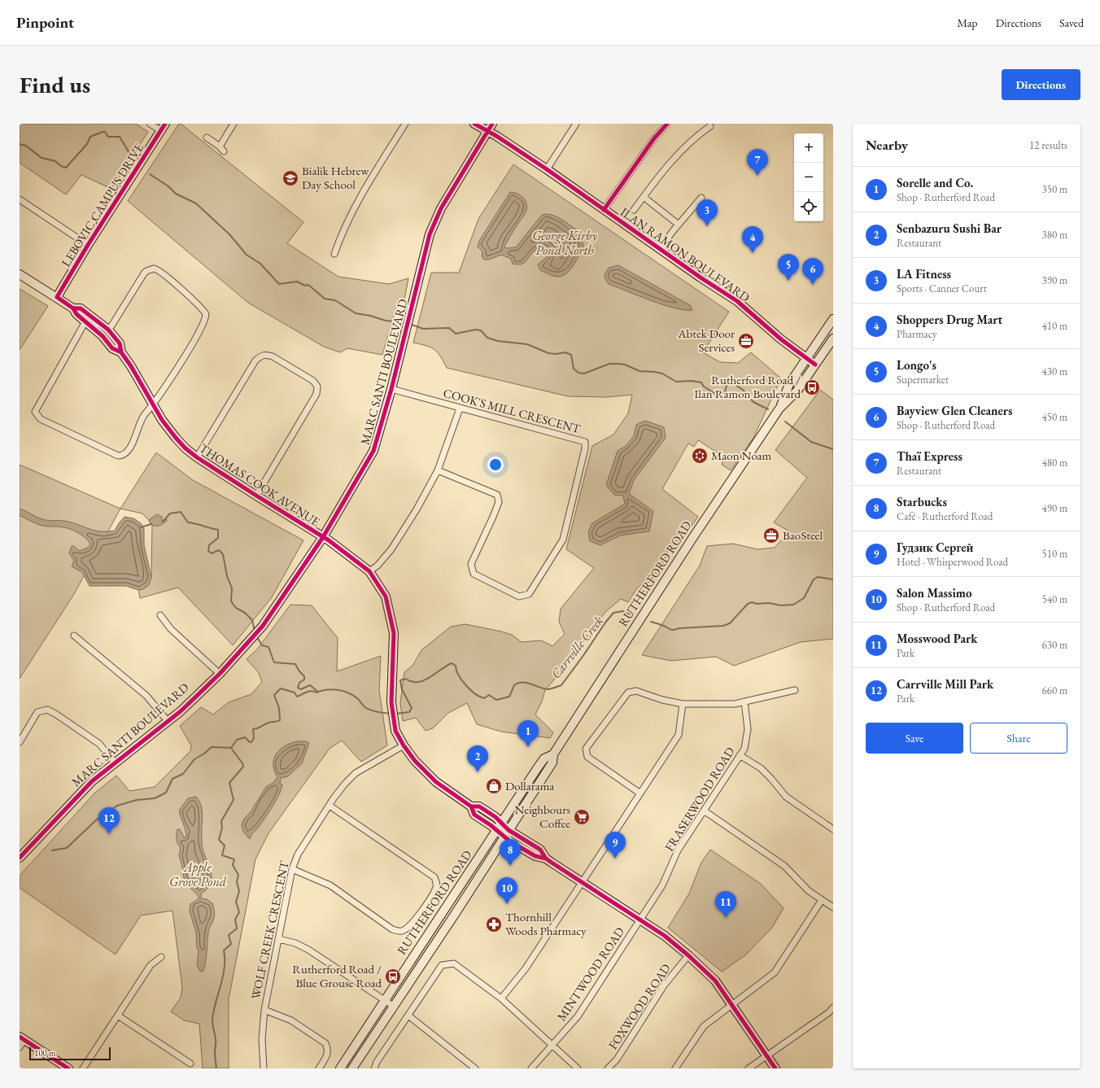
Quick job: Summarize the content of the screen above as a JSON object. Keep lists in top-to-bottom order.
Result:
{
  "streets": {
    "street": [
      "LEBOVIC CAMPUS DRIVE",
      "ILAN RAMON BOULEVARD",
      "MARC SANTI BOULEVARD",
      "COOK'S MILL CRESCENT",
      "THOMAS COOK AVENUE",
      "RUTHERFORD ROAD",
      "FRASERWOOD ROAD",
      "WOLF CREEK CRESCENT",
      "MINTWOOD ROAD",
      "FOXWOOD ROAD"
    ]
  },
  "crossings": [
    ["LEBOVIC CAMPUS DRIVE", "THOMAS COOK AVENUE"],
    ["ILAN RAMON BOULEVARD", "MARC SANTI BOULEVARD"],
    ["ILAN RAMON BOULEVARD", "RUTHERFORD ROAD"],
    ["MARC SANTI BOULEVARD", "COOK'S MILL CRESCENT"],
    ["MARC SANTI BOULEVARD", "THOMAS COOK AVENUE"],
    ["THOMAS COOK AVENUE", "RUTHERFORD ROAD"],
    ["THOMAS COOK AVENUE", "FRASERWOOD ROAD"],
    ["THOMAS COOK AVENUE", "WOLF CREEK CRESCENT"],
    ["THOMAS COOK AVENUE", "MINTWOOD ROAD"],
    ["THOMAS COOK AVENUE", "FOXWOOD ROAD"],
    ["FRASERWOOD ROAD", "MINTWOOD ROAD"]
  ],
  "water": ["George Kirby Pond North", "Carrville Creek", "Apple Grove Pond"],
  "places": {
    "school or university": ["Bialik Hebrew Day School"],
    "office": ["Abtek Door Services", "BaoSteel"],
    "bus stop": ["Rutherford Road / Ilan Ramon Boulevard", "Rutherford Road / Blue Grouse Road"],
    "synagogue": ["Maon Noam"],
    "shop": ["Dollarama"],
    "supermarket": ["Neighbours Coffee"],
    "pharmacy": ["Thornhill Woods Pharmacy"]
  },
  "scale_bar": "100 m",
  "page": {
    "header": "Pinpoint",
    "nav": ["Map", "Directions", "Saved"],
    "buttons": [
      "Directions",
      ["Save", "Share"]
    ],
    "title": "Find us",
    "heading": ["Nearby", "12 results"],
    "map_buttons": ["+", "−"],
    "pins": [
      "7",
      "3",
      "4",
      "5",
      "6",
      "1",
      "2",
      "12",
      "9",
      "8",
      "10",
      "11"
    ],
    "list": [
      {
        "mark": "1",
        "name": "Sorelle and Co.",
        "note": "Shop · Rutherford Road",
        "value": "350 m"
      },
      {
        "mark": "2",
        "name": "Senbazuru Sushi Bar",
        "note": "Restaurant",
        "value": "380 m"
      },
      {
        "mark": "3",
        "name": "LA Fitness",
        "note": "Sports · Canner Court",
        "value": "390 m"
      },
      {
        "mark": "4",
        "name": "Shoppers Drug Mart",
        "note": "Pharmacy",
        "value": "410 m"
      },
      {
        "mark": "5",
        "name": "Longo's",
        "note": "Supermarket",
        "value": "430 m"
      },
      {
        "mark": "6",
        "name": "Bayview Glen Cleaners",
        "note": "Shop · Rutherford Road",
        "value": "450 m"
      },
      {
        "mark": "7",
        "name": "Thaï Express",
        "note": "Restaurant",
        "value": "480 m"
      },
      {
        "mark": "8",
        "name": "Starbucks",
        "note": "Café · Rutherford Road",
        "value": "490 m"
      },
      {
        "mark": "9",
        "name": "Гудзик Сергей",
        "note": "Hotel · Whisperwood Road",
        "value": "510 m"
      },
      {
        "mark": "10",
        "name": "Salon Massimo",
        "note": "Shop · Rutherford Road",
        "value": "540 m"
      },
      {
        "mark": "11",
        "name": "Mosswood Park",
        "note": "Park",
        "value": "630 m"
      },
      {
        "mark": "12",
        "name": "Carrville Mill Park",
        "note": "Park",
        "value": "660 m"
      }
    ],
    "scale": "100 m"
  }
}
